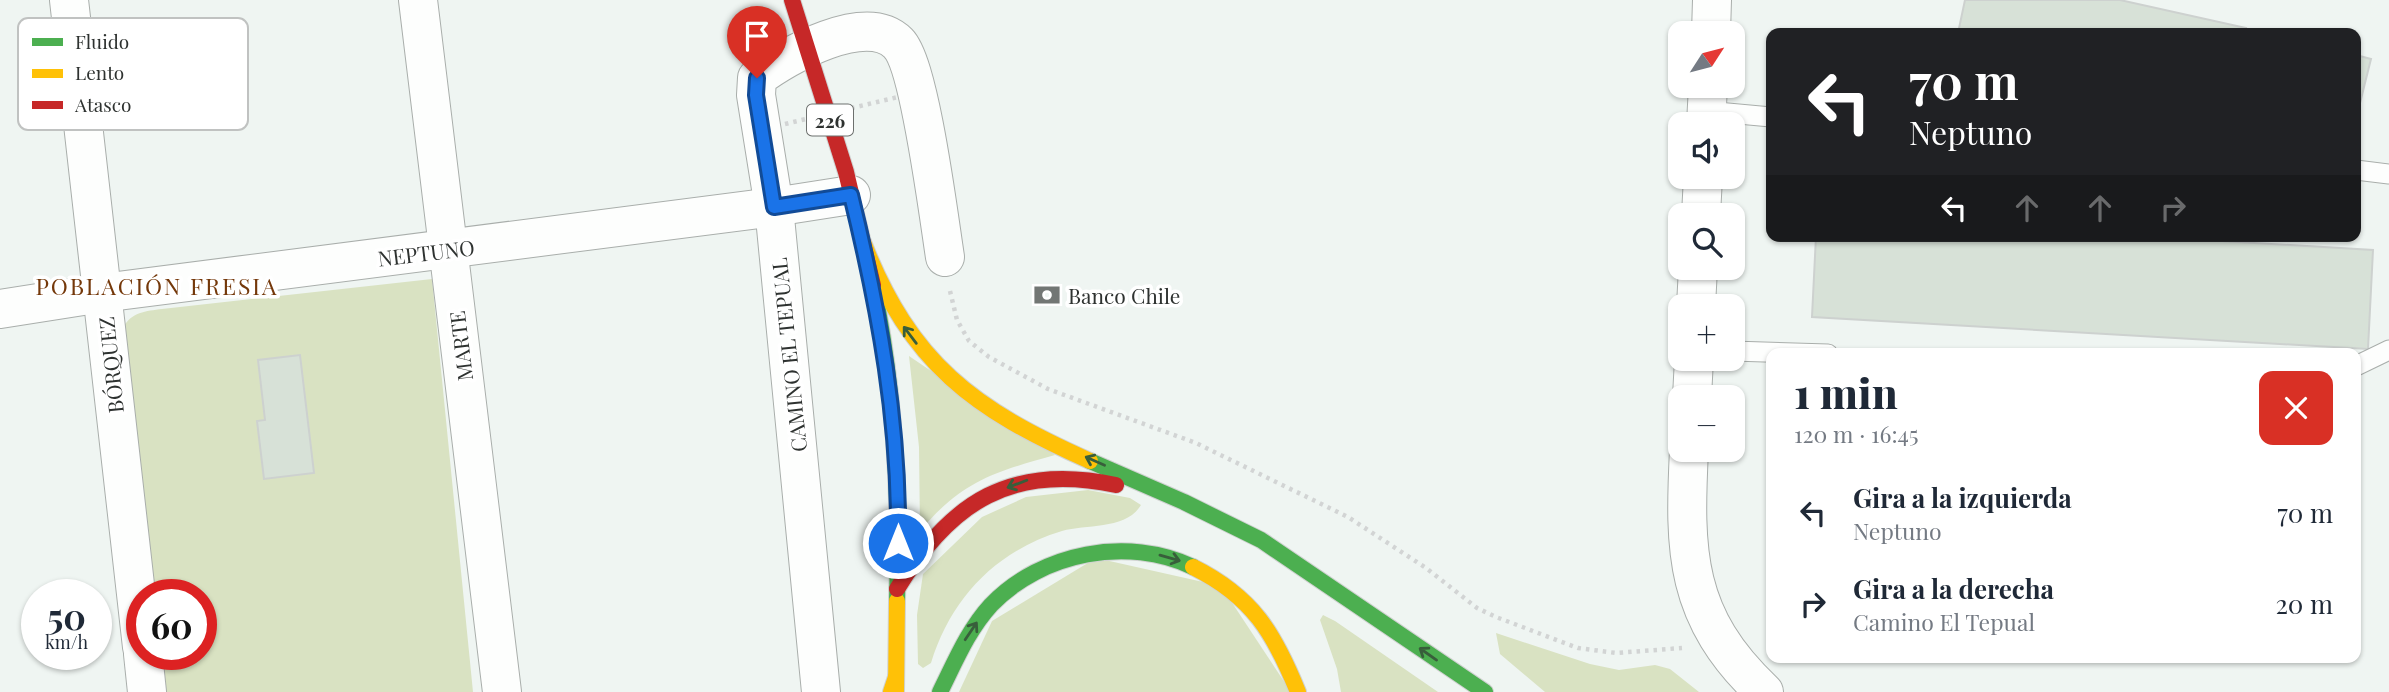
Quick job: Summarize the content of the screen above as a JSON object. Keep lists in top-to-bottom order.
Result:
{
  "streets": {
    "main road": ["226"],
    "street": [
      "NEPTUNO",
      "MARTE",
      "CAMINO EL TEPUAL",
      "BÓRQUEZ"
    ]
  },
  "crossings": [
    ["226", "NEPTUNO"],
    ["226", "CAMINO EL TEPUAL"],
    ["NEPTUNO", "MARTE"],
    ["NEPTUNO", "CAMINO EL TEPUAL"],
    ["NEPTUNO", "BÓRQUEZ"]
  ],
  "districts": ["POBLACIÓN FRESIA"],
  "places": {
    "bank": ["Banco Chile"]
  },
  "legend": ["Fluido", "Lento", "Atasco"],
  "north": "top right",
  "page": {
    "map_buttons": ["+", "−"],
    "turn": ["70 m", "Neptuno"],
    "heading": ["1 min", "120 m · 16:45"],
    "list": [
      {
        "name": "Gira a la izquierda",
        "note": "Neptuno",
        "value": "70 m"
      },
      {
        "name": "Gira a la derecha",
        "note": "Camino El Tepual",
        "value": "20 m"
      }
    ],
    "speed": "50 km/h",
    "limit": "60"
  }
}
